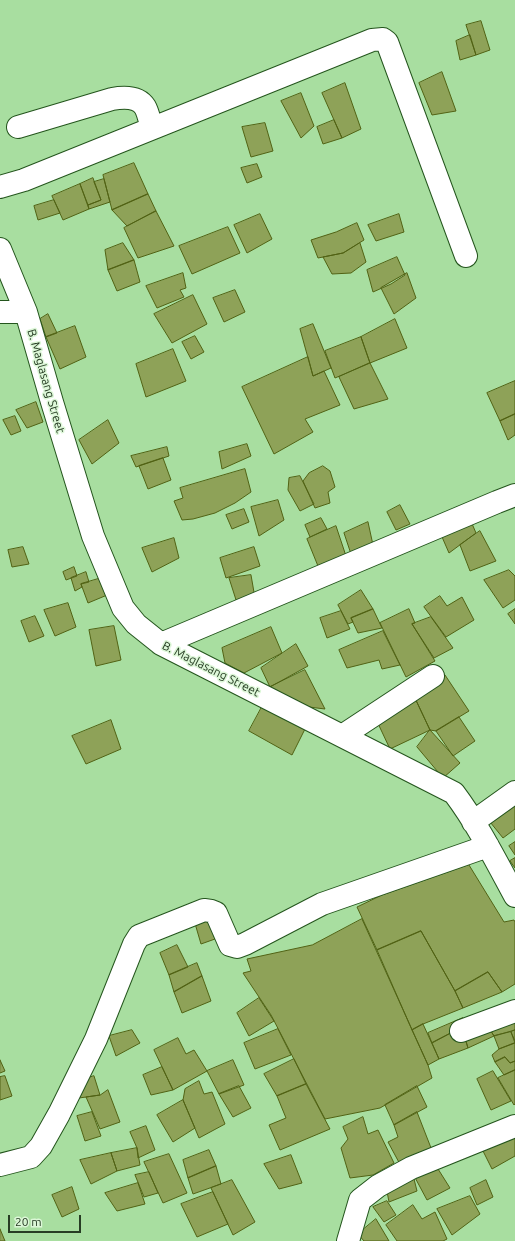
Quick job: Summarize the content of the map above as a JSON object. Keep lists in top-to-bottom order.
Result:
{
  "streets": {
    "street": ["B. Maglasang Street"]
  },
  "scale_bar": "20 m"
}
